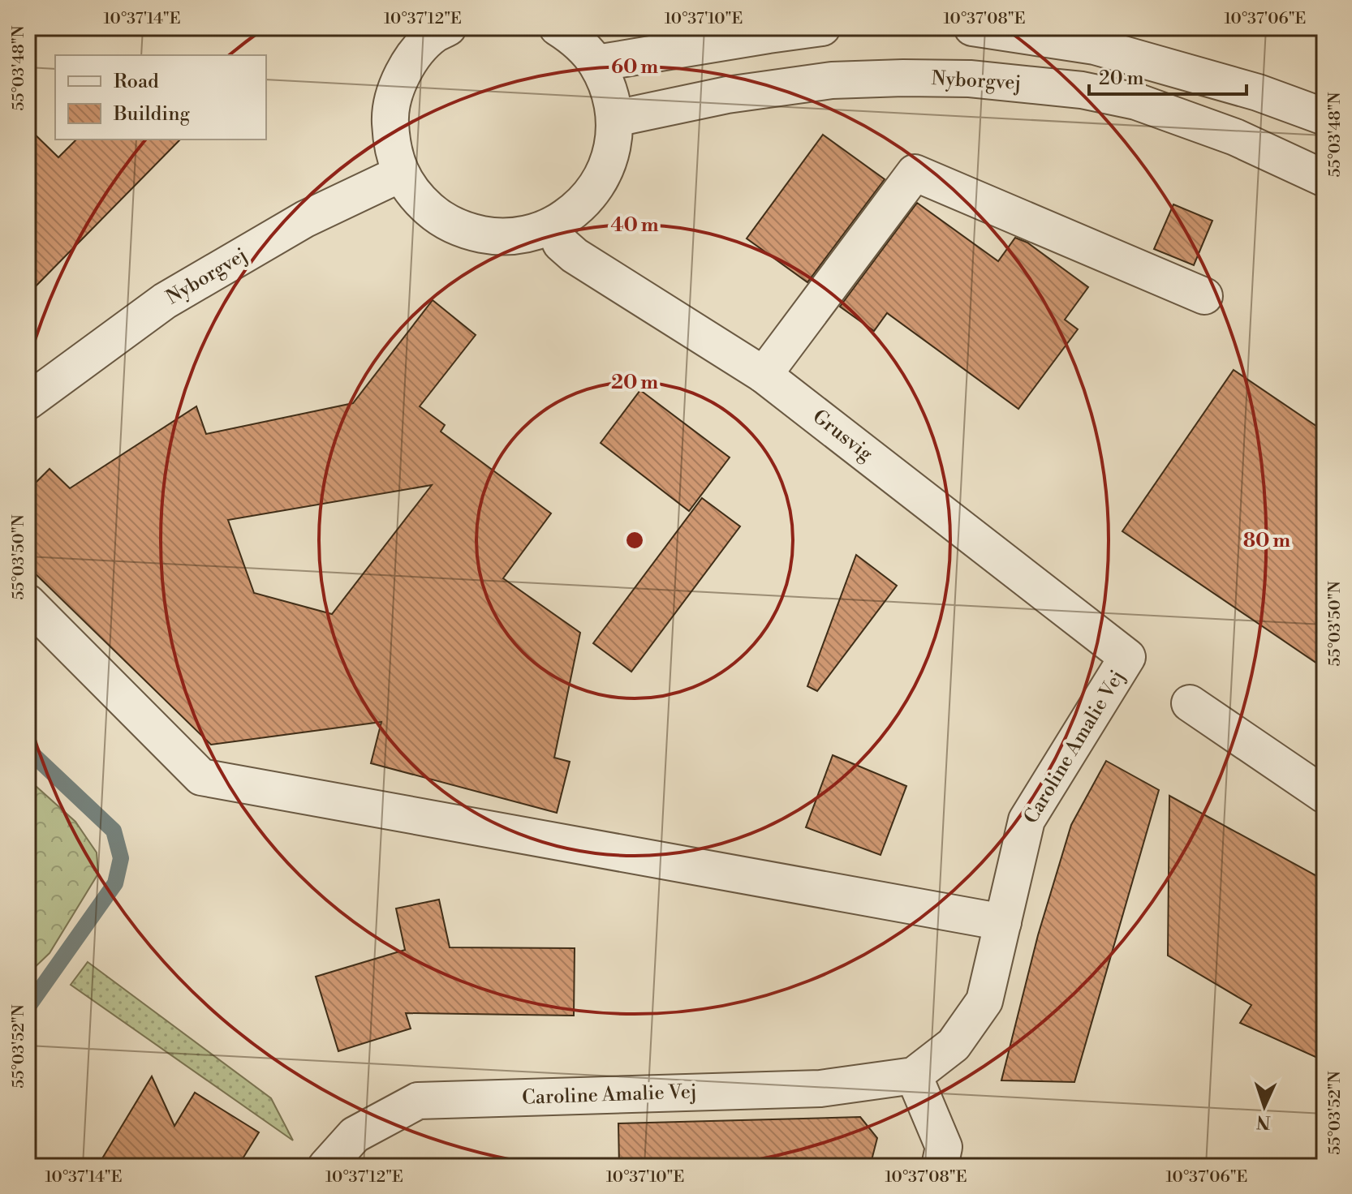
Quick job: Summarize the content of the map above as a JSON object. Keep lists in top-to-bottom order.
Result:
{
  "streets": {
    "street": ["Nyborgvej", "Grusvig", "Caroline Amalie Vej"]
  },
  "crossings": [
    ["Grusvig", "Caroline Amalie Vej"]
  ],
  "legend": ["Road", "Building"],
  "scale_bar": "20 m",
  "north": "bottom",
  "coordinates": [
    "10°37'14\"E",
    "10°37'12\"E",
    "10°37'10\"E",
    "10°37'08\"E",
    "10°37'06\"E",
    "55°03'48\"N",
    "55°03'50\"N",
    "55°03'52\"N"
  ],
  "rings": [
    "60 m",
    "40 m",
    "20 m",
    "80 m"
  ]
}
